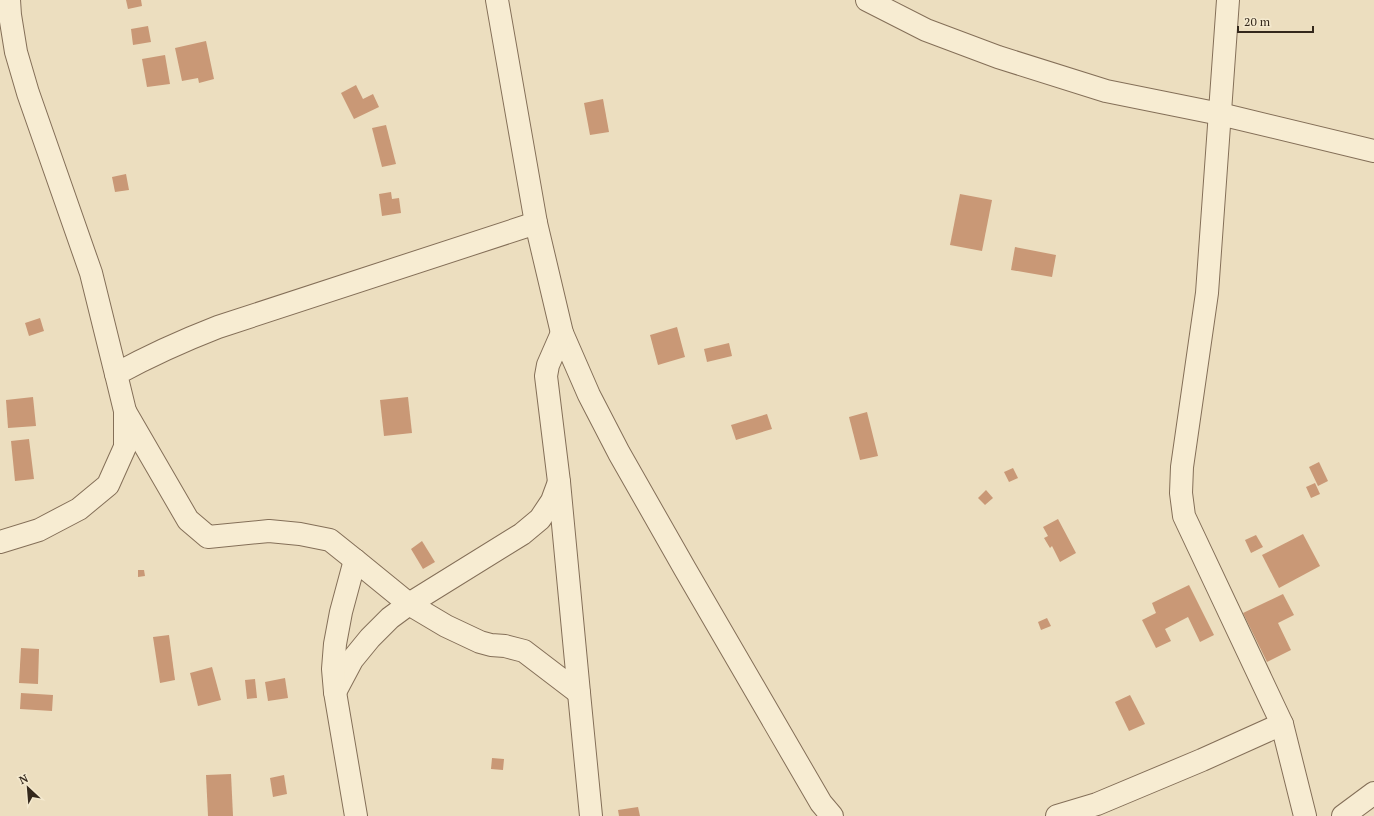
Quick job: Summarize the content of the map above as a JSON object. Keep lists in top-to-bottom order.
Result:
{
  "scale_bar": "20 m",
  "north": "top left"
}
